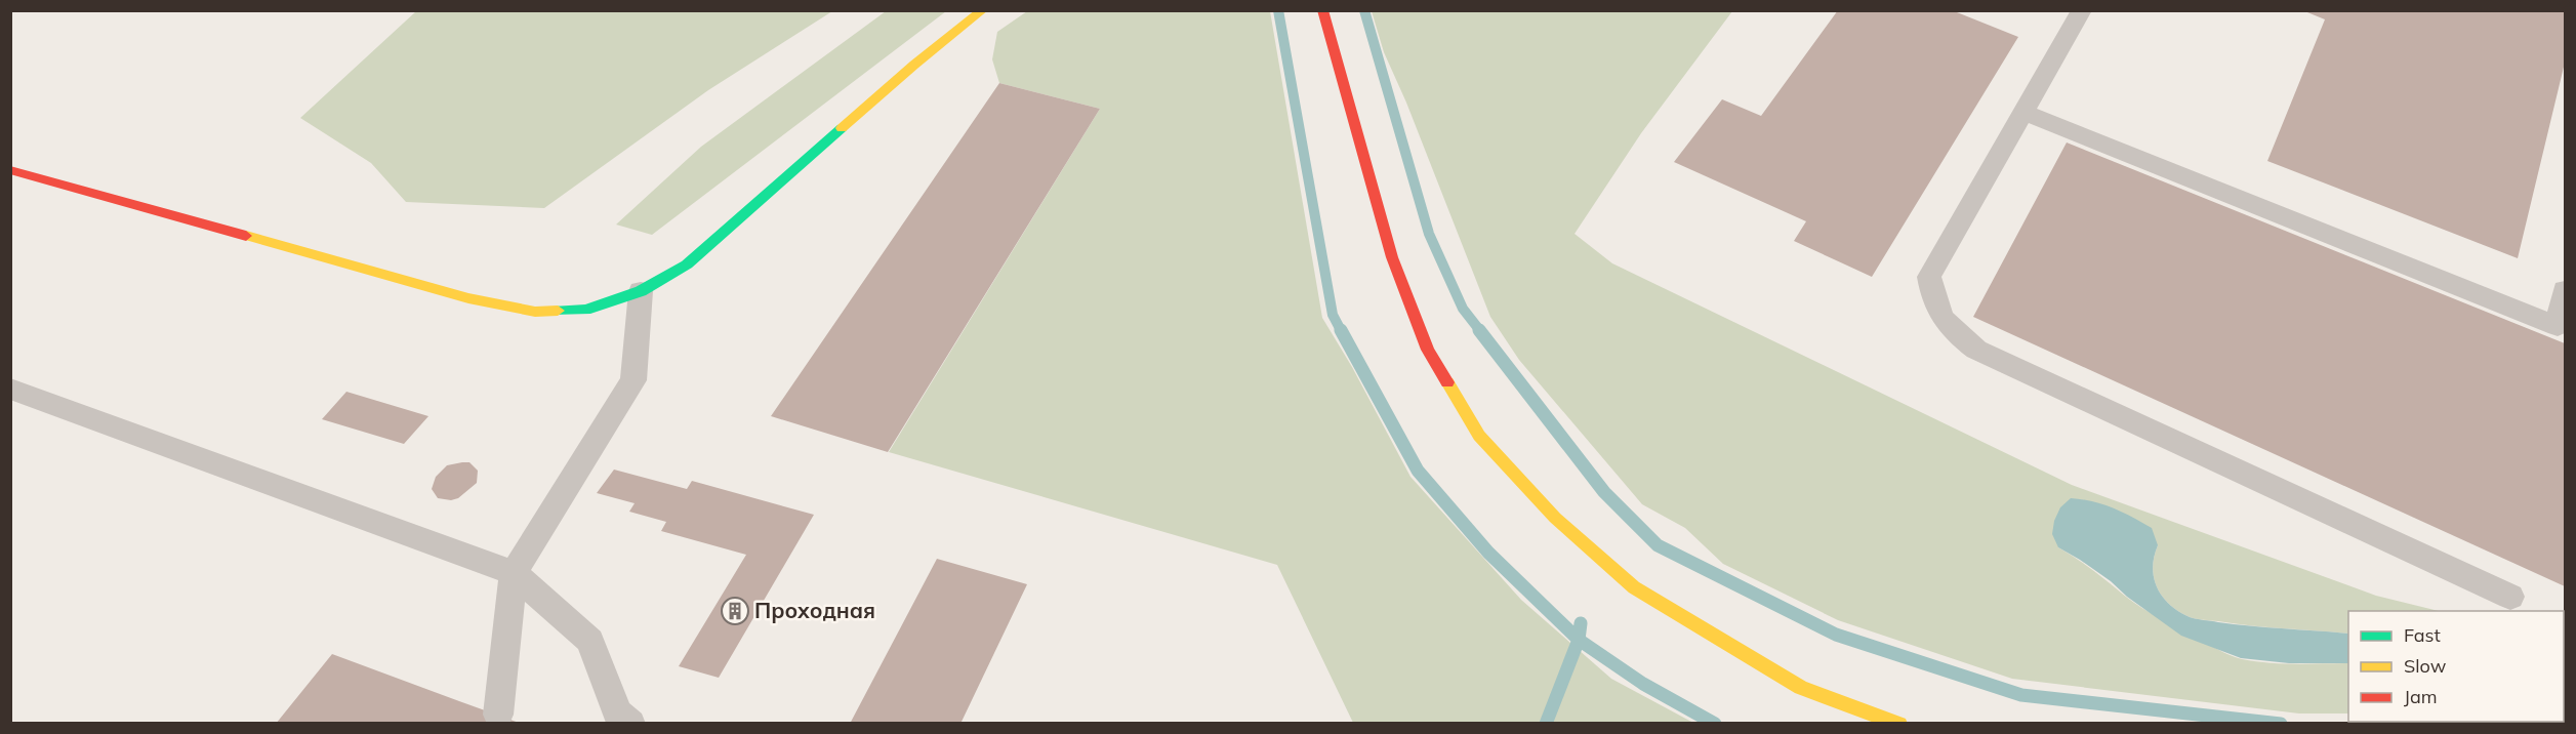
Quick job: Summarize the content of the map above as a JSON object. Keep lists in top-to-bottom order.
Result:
{
  "places": {
    "building": ["Проходная"]
  },
  "legend": ["Fast", "Slow", "Jam"]
}
